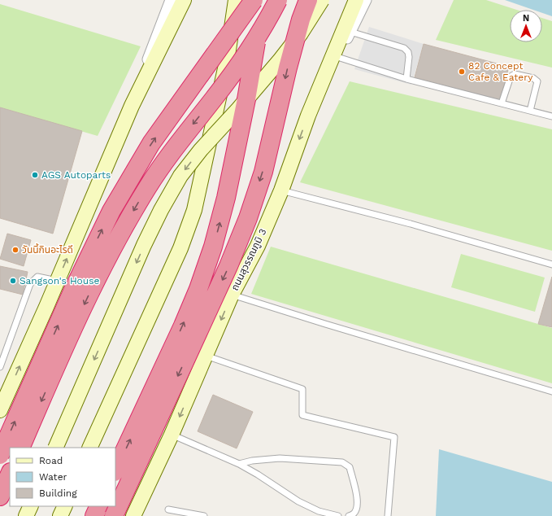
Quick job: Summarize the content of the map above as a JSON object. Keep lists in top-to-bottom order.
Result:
{
  "streets": {
    "main road": ["ถนนสุวรรณภูมิ 3"]
  },
  "places": [
    "82 Concept Cafe & Eatery",
    "AGS Autoparts",
    "วันนี้กินอะไรดี",
    "Sangson's House"
  ],
  "legend": ["Road", "Water", "Building"],
  "north": "top"
}
